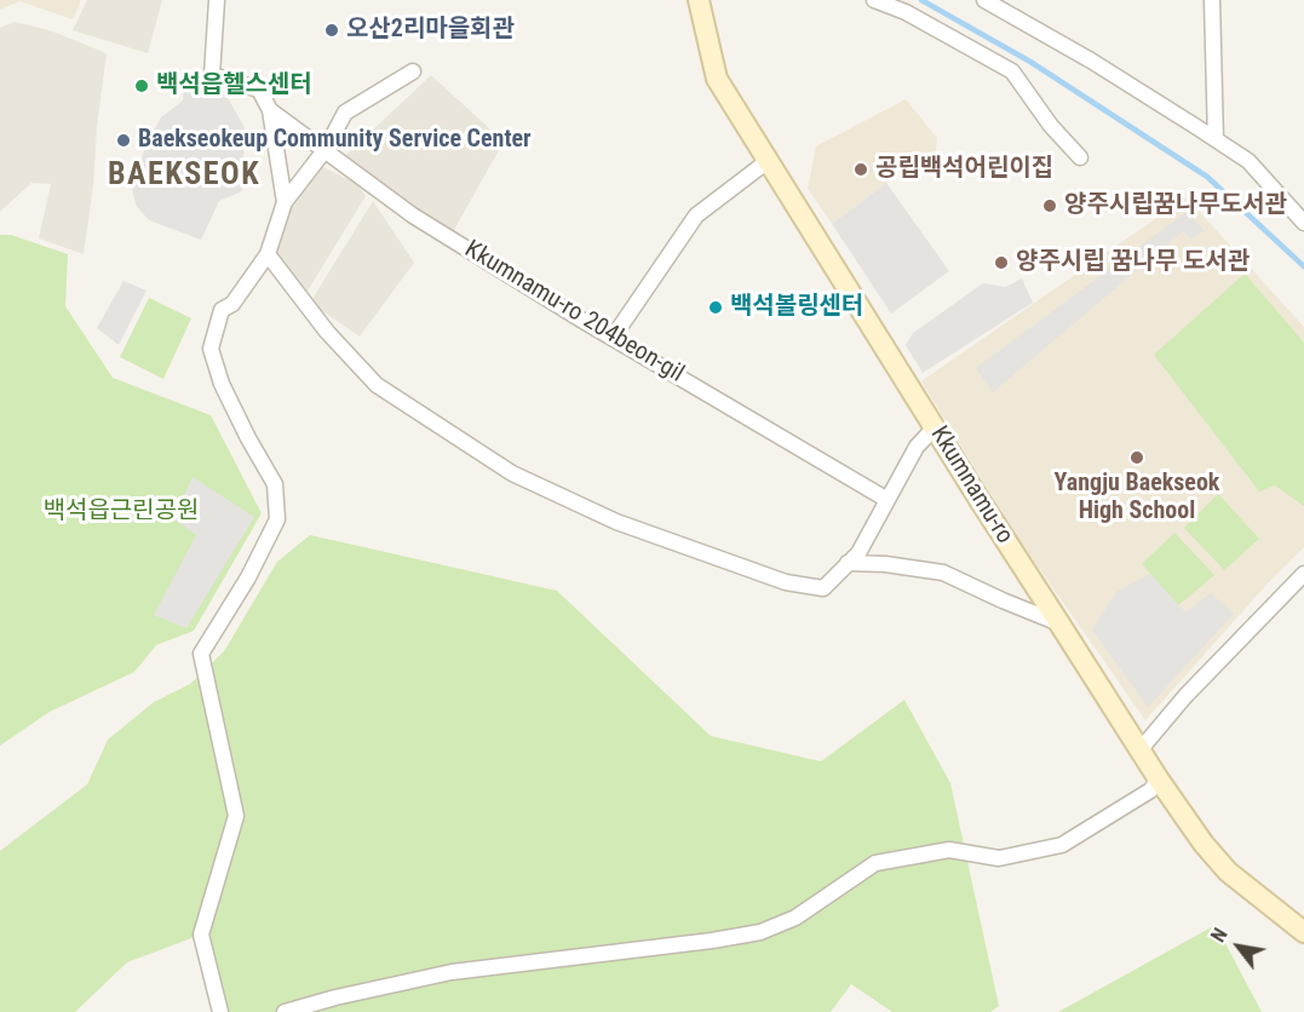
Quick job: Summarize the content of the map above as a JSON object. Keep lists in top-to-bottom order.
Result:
{
  "streets": {
    "street": ["Kkumnamu-ro 204beon-gil", "Kkumnamu-ro"]
  },
  "districts": ["BAEKSEOK"],
  "parks": ["백석읍근린공원"],
  "places": [
    "오산2리마을회관",
    "백석읍헬스센터",
    "Baekseokeup Community Service Center",
    "공립백석어린이집",
    "양주시립꿈나무도서관",
    "양주시립 꿈나무 도서관",
    "백석볼링센터",
    "Yangju Baekseok High School"
  ],
  "north": "top left"
}
